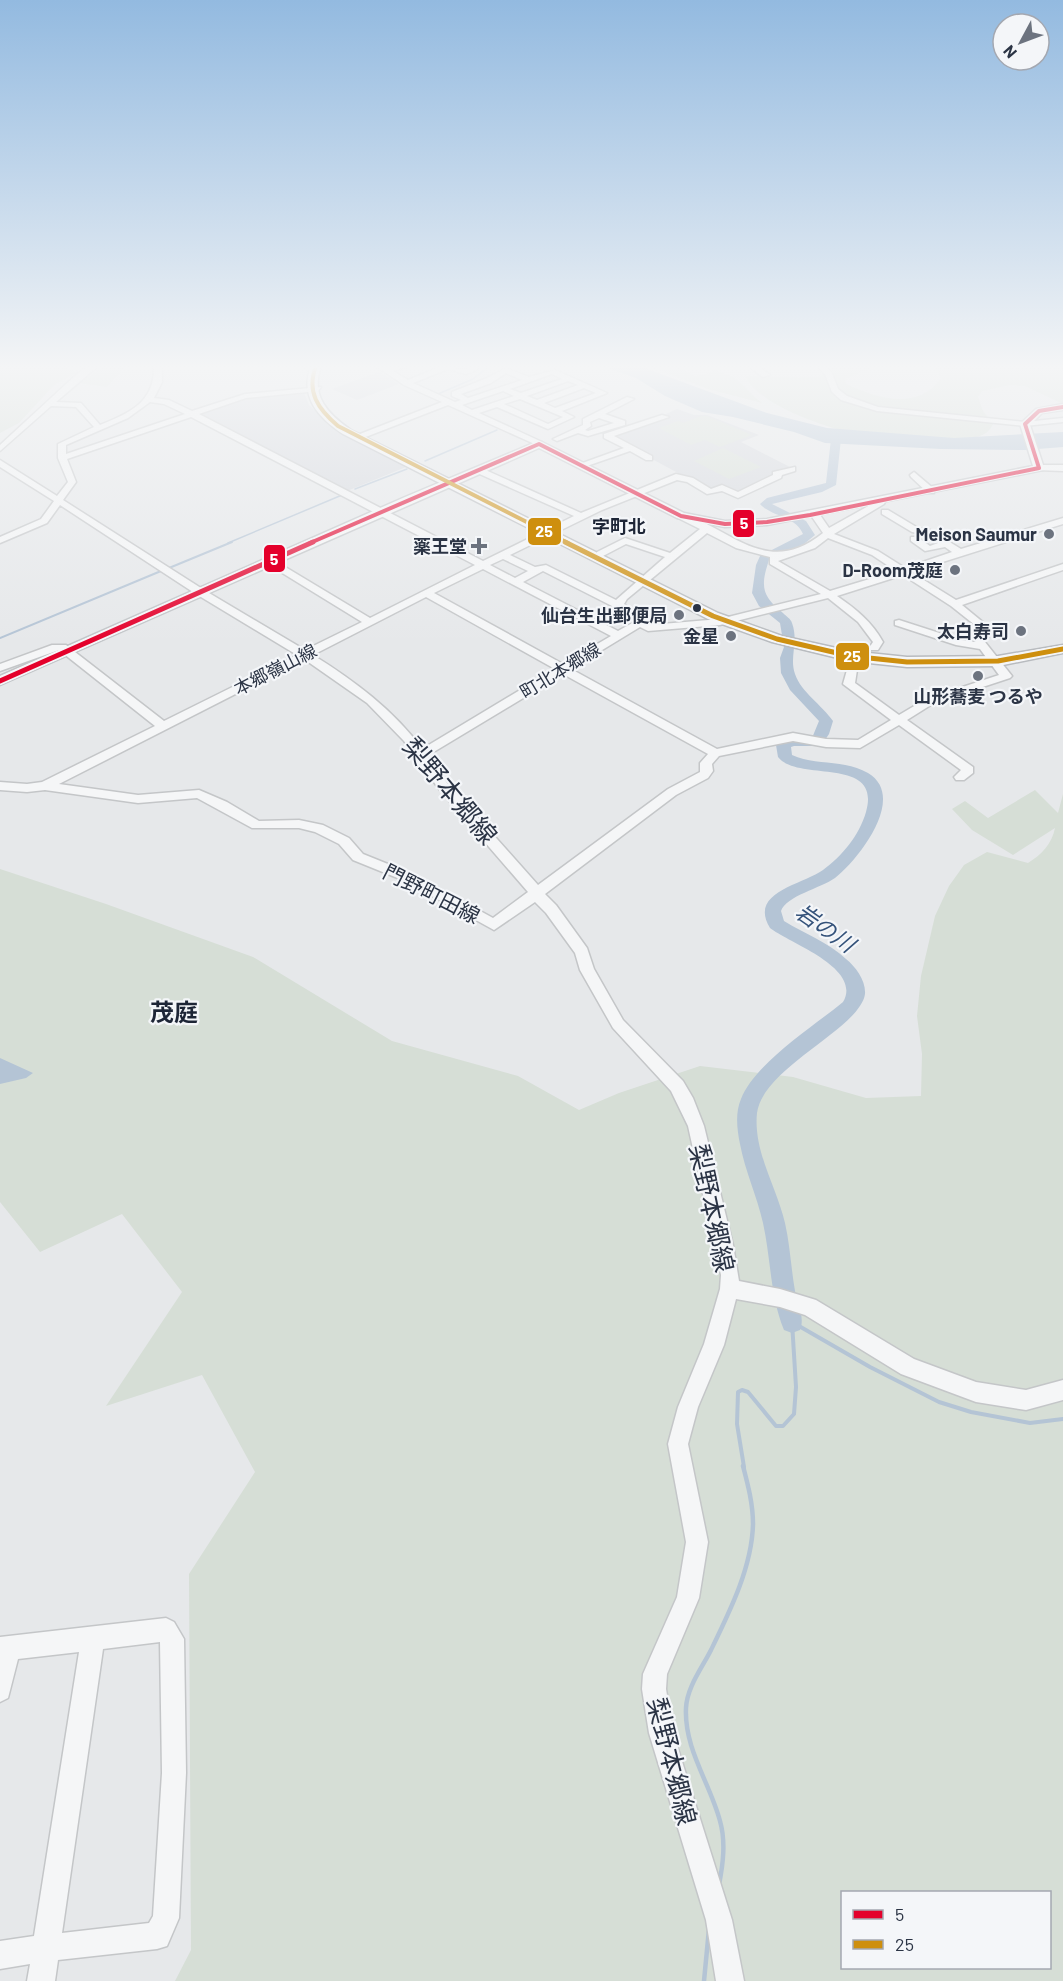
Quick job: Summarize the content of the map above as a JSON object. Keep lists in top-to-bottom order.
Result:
{
  "streets": {
    "street": [
      "本郷嶺山線",
      "町北本郷線",
      "梨野本郷線",
      "門野町田線"
    ]
  },
  "crossings": [
    ["本郷嶺山線", "梨野本郷線"],
    ["本郷嶺山線", "門野町田線"],
    ["町北本郷線", "梨野本郷線"],
    ["梨野本郷線", "門野町田線"]
  ],
  "districts": ["字町北", "茂庭"],
  "water": ["岩の川"],
  "places": {
    "other": [
      "Meison Saumur",
      "D-Room茂庭",
      "仙台生出郵便局",
      "太白寿司",
      "金星",
      "山形蕎麦 つるや"
    ],
    "health": ["薬王堂"]
  },
  "lines": ["transit line 5", "transit line 25"],
  "legend": ["5", "25"],
  "north": "bottom left"
}
